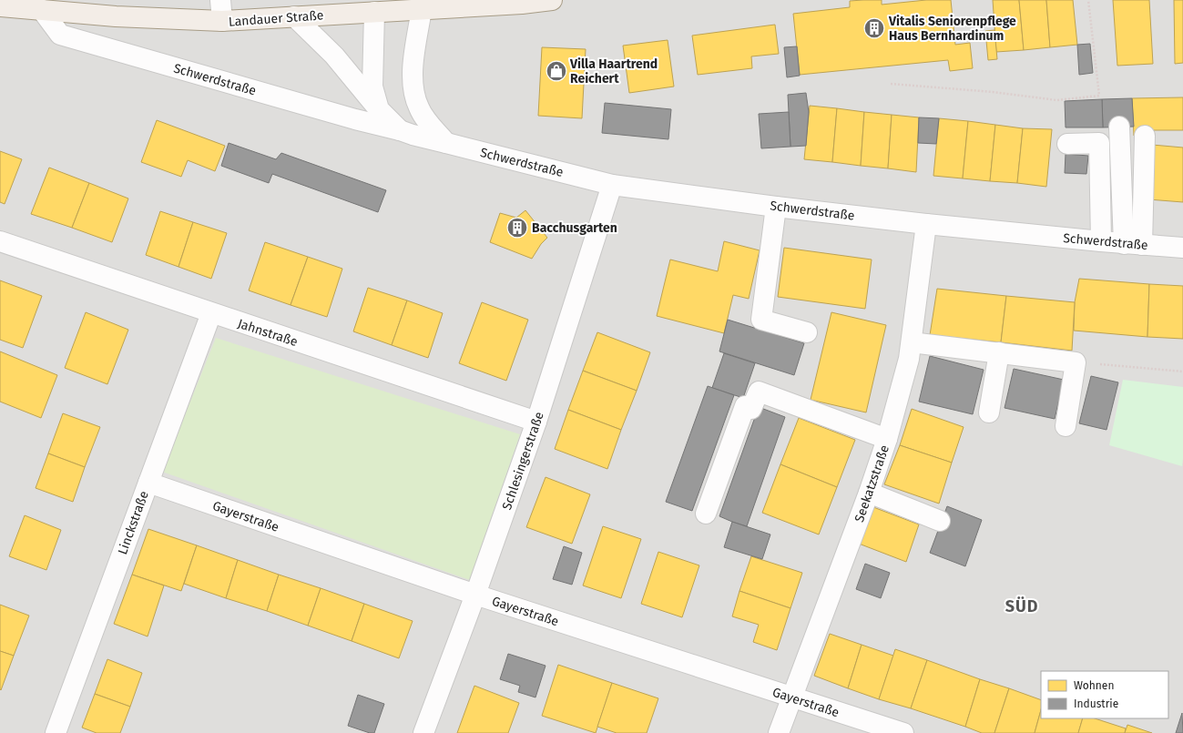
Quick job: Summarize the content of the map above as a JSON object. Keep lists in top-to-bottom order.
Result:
{
  "streets": {
    "main road": ["Landauer Straße"],
    "street": [
      "Schwerdstraße",
      "Jahnstraße",
      "Schlesingerstraße",
      "Seekatzstraße",
      "Gayerstraße",
      "Linckstraße"
    ]
  },
  "crossings": [
    ["Landauer Straße", "Schwerdstraße"],
    ["Schwerdstraße", "Schlesingerstraße"],
    ["Schwerdstraße", "Seekatzstraße"],
    ["Jahnstraße", "Schlesingerstraße"],
    ["Jahnstraße", "Linckstraße"],
    ["Schlesingerstraße", "Gayerstraße"],
    ["Seekatzstraße", "Gayerstraße"],
    ["Gayerstraße", "Linckstraße"]
  ],
  "districts": ["SÜD"],
  "places": {
    "building": ["Vitalis Seniorenpflege Haus Bernhardinum", "Bacchusgarten"],
    "shop": ["Villa Haartrend Reichert"]
  },
  "legend": ["Wohnen", "Industrie"]
}
